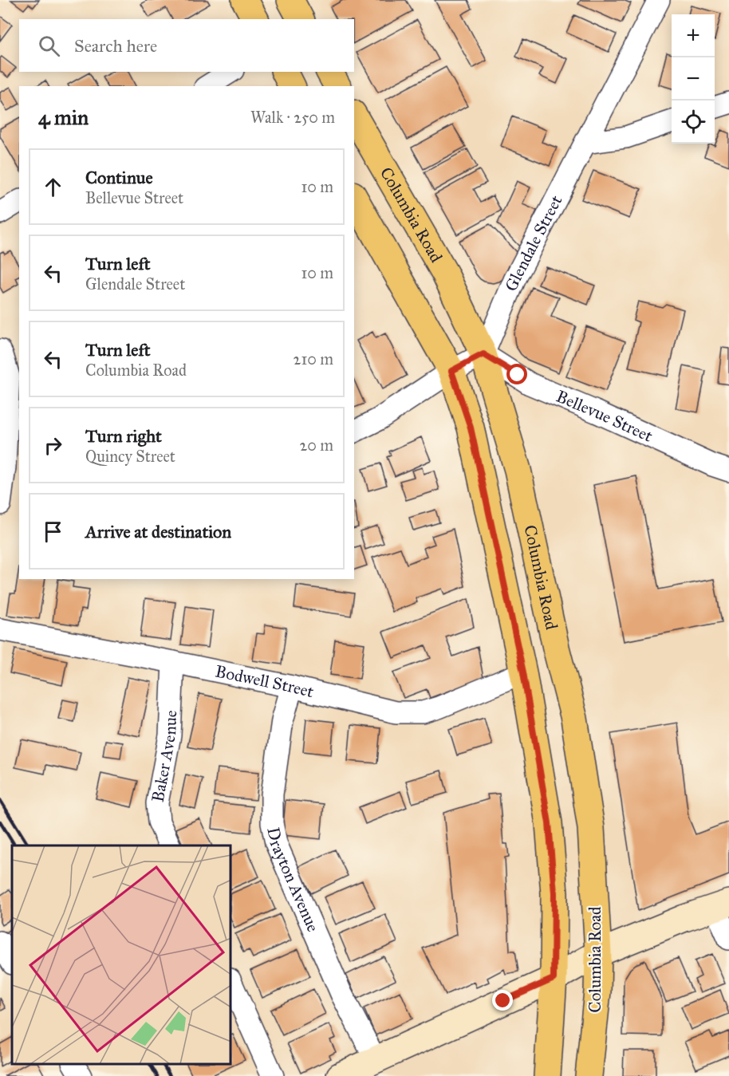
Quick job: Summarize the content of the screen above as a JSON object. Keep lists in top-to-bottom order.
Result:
{
  "streets": {
    "main road": ["Columbia Road"],
    "street": [
      "Glendale Street",
      "Bellevue Street",
      "Bodwell Street",
      "Baker Avenue",
      "Drayton Avenue"
    ]
  },
  "crossings": [
    ["Columbia Road", "Glendale Street"],
    ["Columbia Road", "Bellevue Street"],
    ["Glendale Street", "Bellevue Street"],
    ["Bodwell Street", "Baker Avenue"],
    ["Bodwell Street", "Drayton Avenue"]
  ],
  "page": {
    "map_buttons": ["+", "−"],
    "search": "Search here",
    "heading": ["4 min", "Walk · 250 m"],
    "list": [
      ["Continue", "Bellevue Street", "10 m"],
      ["Turn left", "Glendale Street", "10 m"],
      ["Turn left", "Columbia Road", "210 m"],
      ["Turn right", "Quincy Street", "20 m"],
      "Arrive at destination"
    ]
  }
}
